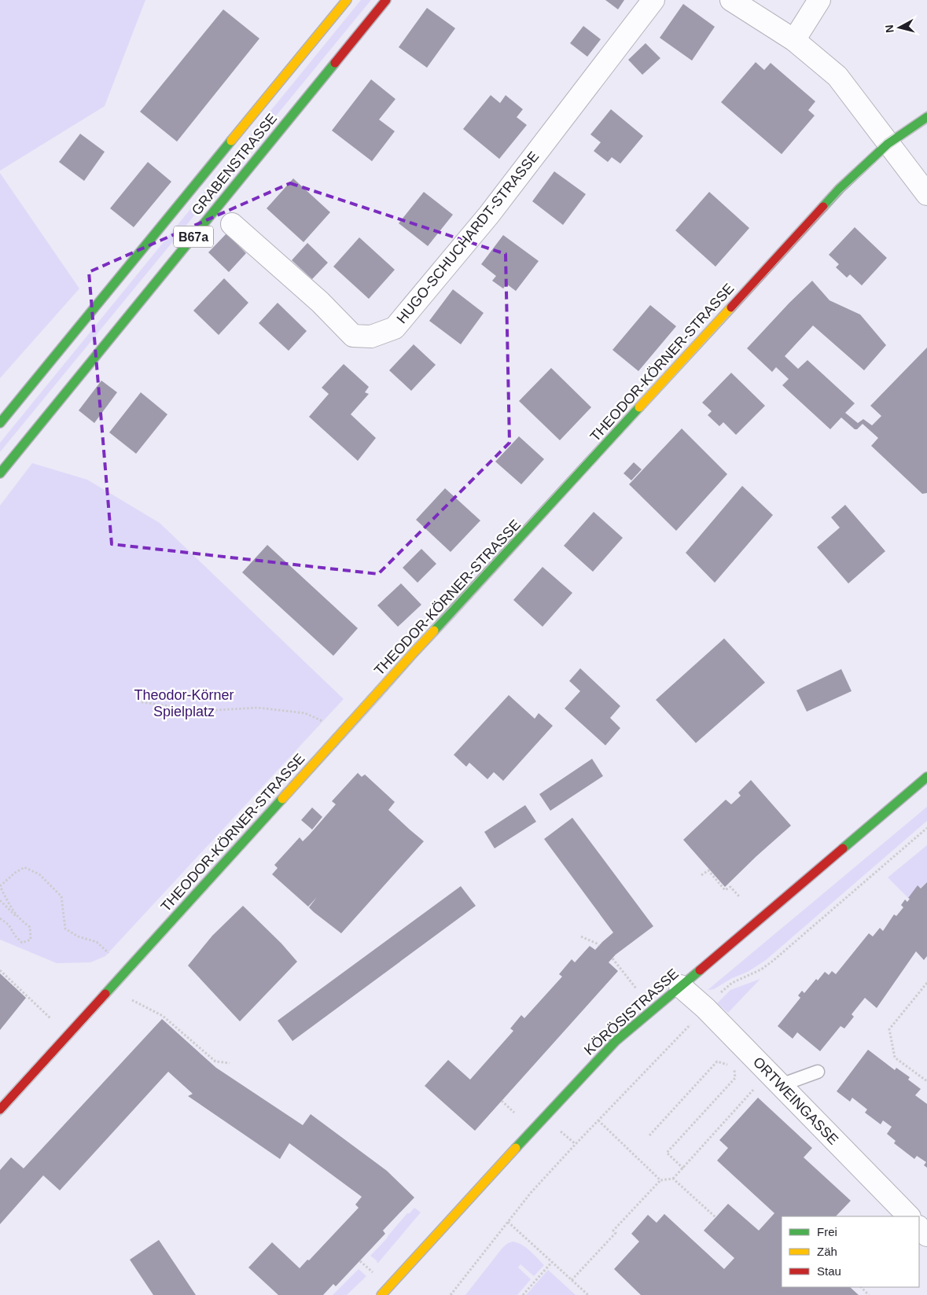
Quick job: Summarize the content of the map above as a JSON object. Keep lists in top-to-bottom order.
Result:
{
  "streets": {
    "main road": [
      "GRABENSTRASSE",
      "B67a",
      "THEODOR-KÖRNER-STRASSE",
      "KÖRÖSISTRASSE"
    ],
    "street": ["HUGO-SCHUCHARDT-STRASSE", "ORTWEINGASSE"]
  },
  "crossings": [
    ["KÖRÖSISTRASSE", "ORTWEINGASSE"]
  ],
  "parks": ["Theodor-Körner Spielplatz"],
  "legend": ["Frei", "Zäh", "Stau"],
  "north": "left"
}
